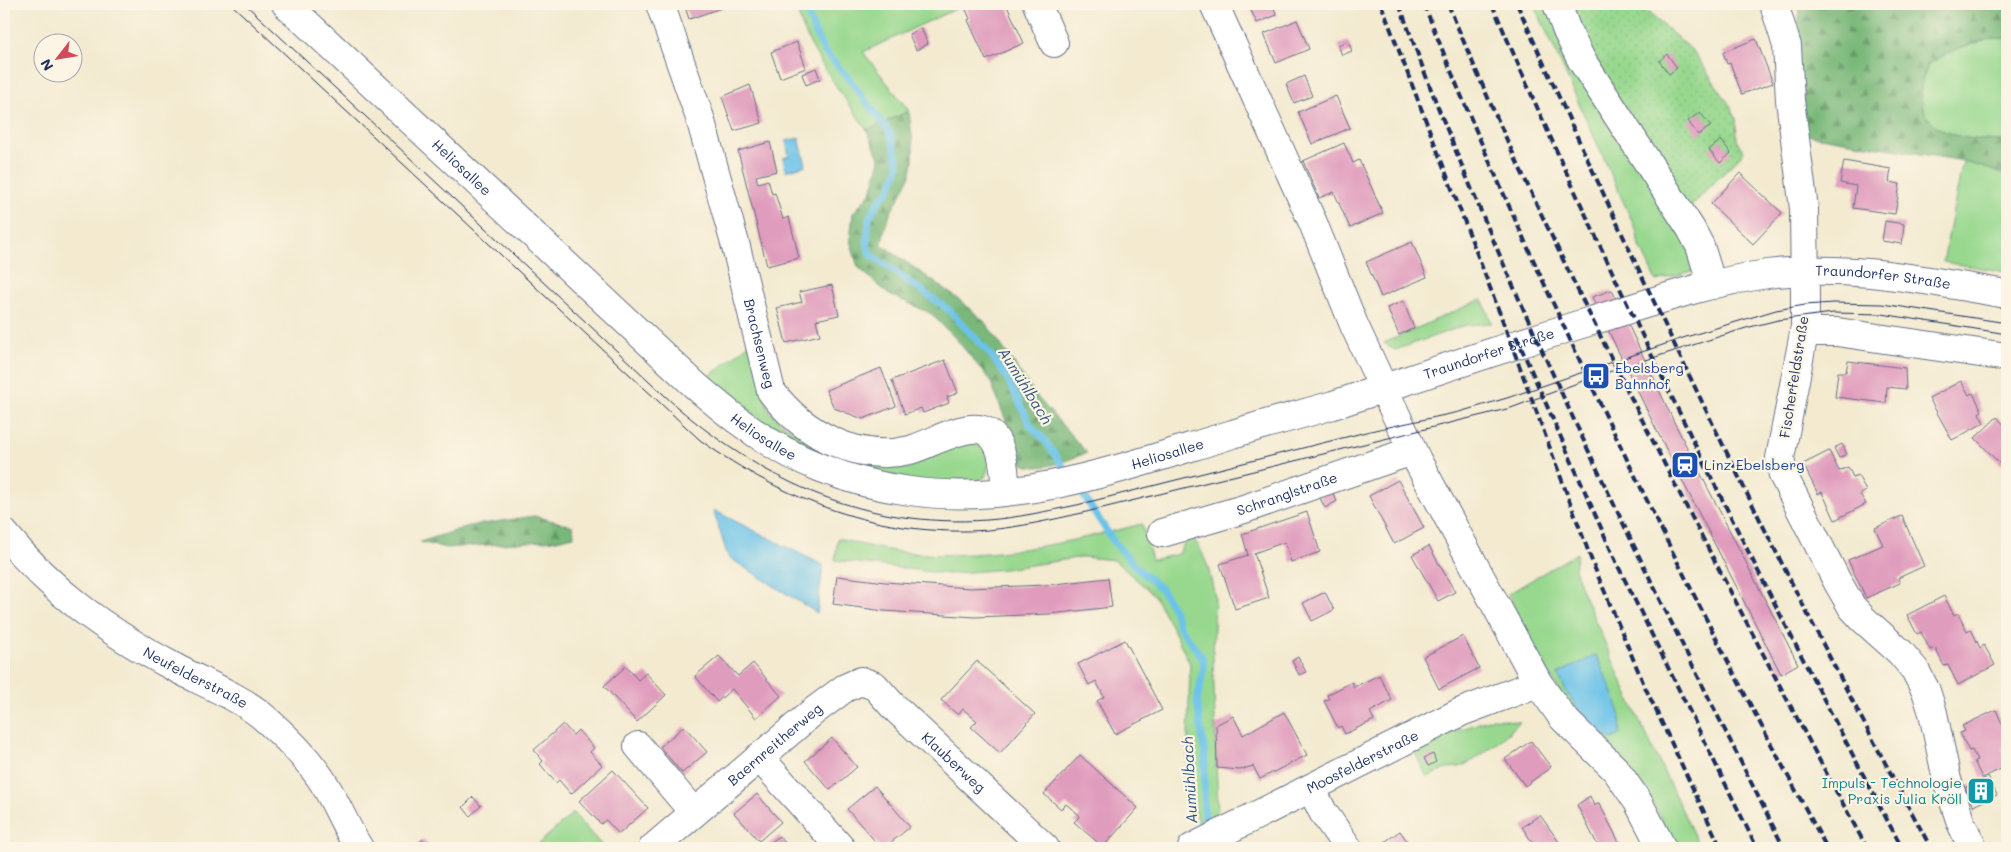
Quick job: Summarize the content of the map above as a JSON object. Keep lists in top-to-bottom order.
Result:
{
  "streets": {
    "street": [
      "Heliosallee",
      "Traundorfer Straße",
      "Brachsenweg",
      "Fischerfeldstraße",
      "Schranglstraße",
      "Neufelderstraße",
      "Baernreitherweg",
      "Moosfelderstraße",
      "Klauberweg"
    ]
  },
  "crossings": [
    ["Heliosallee", "Traundorfer Straße"],
    ["Heliosallee", "Brachsenweg"],
    ["Traundorfer Straße", "Fischerfeldstraße"],
    ["Baernreitherweg", "Klauberweg"]
  ],
  "water": ["Aumühlbach"],
  "places": {
    "bus stop": ["Ebelsberg Bahnhof"],
    "station": ["Linz Ebelsberg"],
    "building": ["Impuls - Technologie Praxis Julia Kröll"]
  },
  "north": "bottom left"
}
